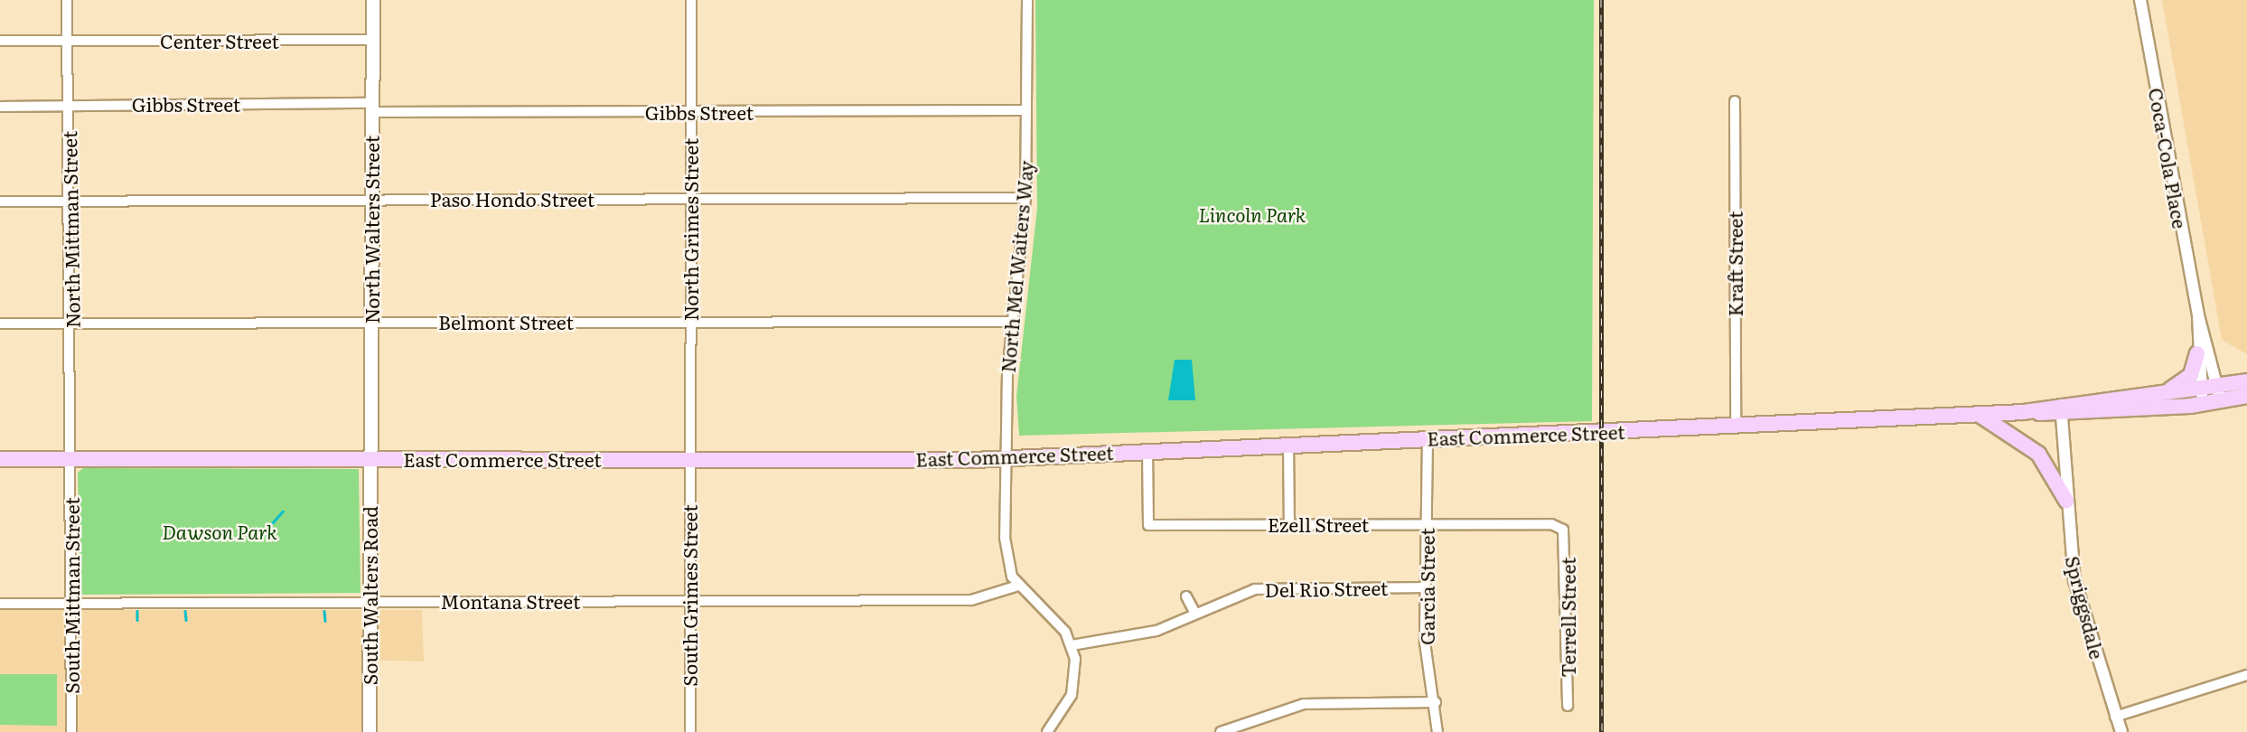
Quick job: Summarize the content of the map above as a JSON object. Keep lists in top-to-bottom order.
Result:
{
  "streets": {
    "main road": ["North Walters Street", "East Commerce Street", "South Walters Road"],
    "street": [
      "Center Street",
      "Gibbs Street",
      "Coca-Cola Place",
      "Paso Hondo Street",
      "North Mittman Street",
      "North Grimes Street",
      "Kraft Street",
      "North Mel Waiters Way",
      "Belmont Street",
      "Ezell Street",
      "Garcia Street",
      "Del Rio Street",
      "South Mittman Street",
      "South Grimes Street",
      "Montana Street",
      "Spriggsdale",
      "Terrell Street"
    ]
  },
  "crossings": [
    ["Center Street", "North Mittman Street"],
    ["Center Street", "North Walters Street"],
    ["Gibbs Street", "North Mittman Street"],
    ["Gibbs Street", "North Walters Street"],
    ["Gibbs Street", "North Grimes Street"],
    ["Gibbs Street", "North Mel Waiters Way"],
    ["Coca-Cola Place", "East Commerce Street"],
    ["Paso Hondo Street", "North Mittman Street"],
    ["Paso Hondo Street", "North Walters Street"],
    ["Paso Hondo Street", "North Grimes Street"],
    ["Paso Hondo Street", "North Mel Waiters Way"],
    ["North Mittman Street", "Belmont Street"],
    ["North Mittman Street", "East Commerce Street"],
    ["North Mittman Street", "South Mittman Street"],
    ["North Walters Street", "Belmont Street"],
    ["North Walters Street", "East Commerce Street"],
    ["North Walters Street", "South Walters Road"],
    ["North Grimes Street", "Belmont Street"],
    ["North Grimes Street", "East Commerce Street"],
    ["North Grimes Street", "South Grimes Street"],
    ["Kraft Street", "East Commerce Street"],
    ["North Mel Waiters Way", "Belmont Street"],
    ["North Mel Waiters Way", "East Commerce Street"],
    ["North Mel Waiters Way", "Montana Street"],
    ["East Commerce Street", "Ezell Street"],
    ["East Commerce Street", "Garcia Street"],
    ["East Commerce Street", "South Mittman Street"],
    ["East Commerce Street", "South Walters Road"],
    ["East Commerce Street", "South Grimes Street"],
    ["East Commerce Street", "Spriggsdale"],
    ["Ezell Street", "Garcia Street"],
    ["Ezell Street", "Terrell Street"],
    ["Garcia Street", "Del Rio Street"],
    ["South Mittman Street", "Montana Street"],
    ["South Walters Road", "Montana Street"],
    ["South Grimes Street", "Montana Street"]
  ],
  "parks": ["Lincoln Park", "Dawson Park"]
}
